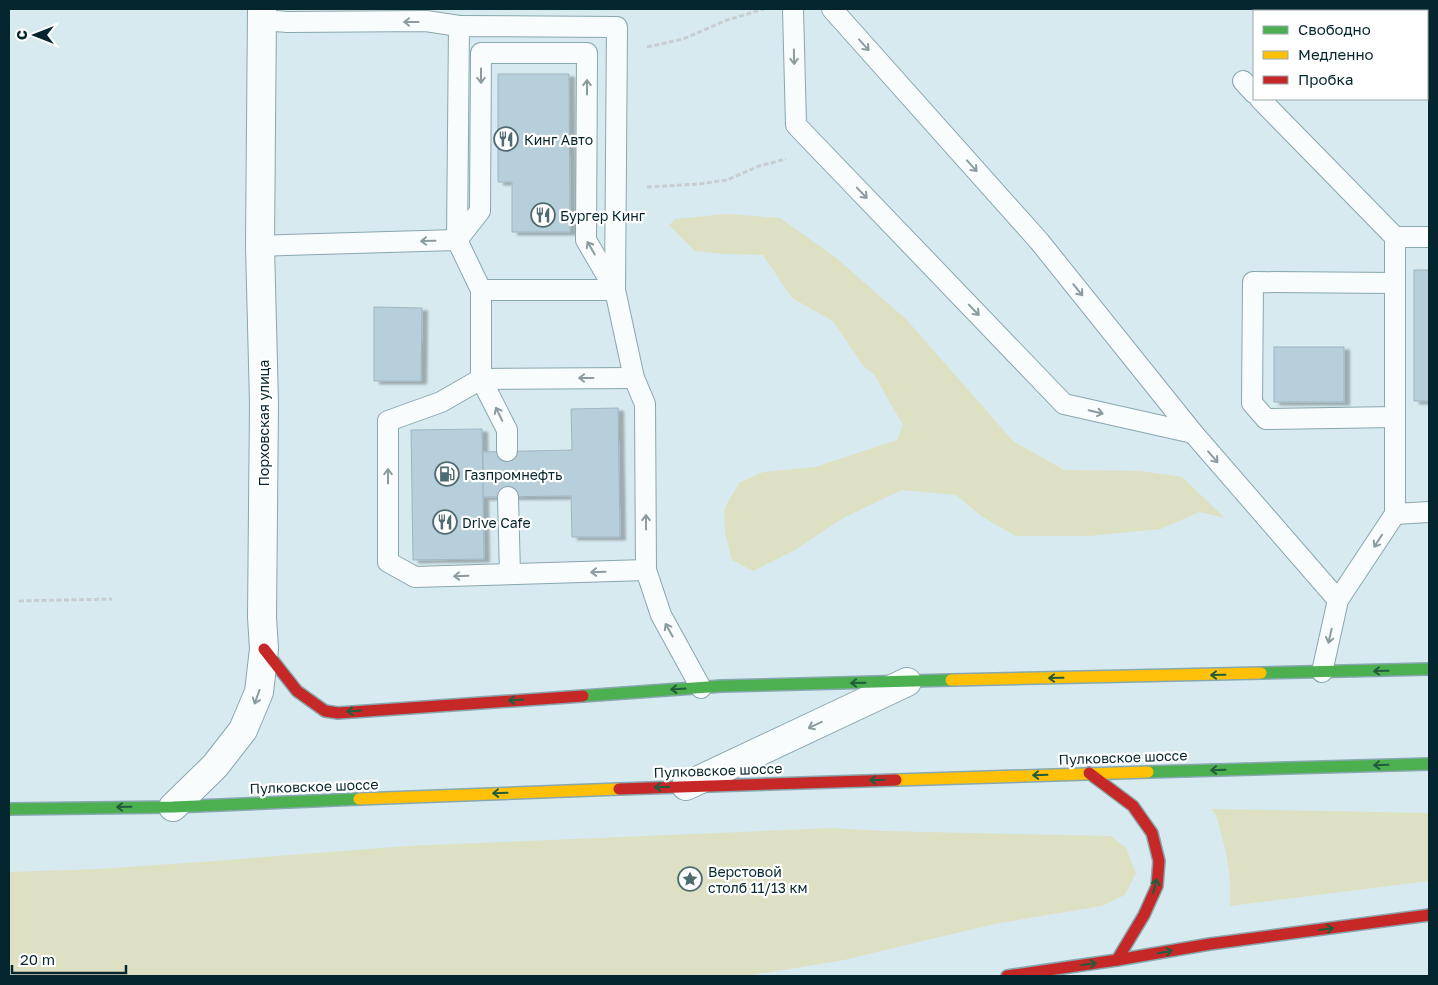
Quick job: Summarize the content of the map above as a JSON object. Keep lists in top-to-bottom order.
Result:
{
  "streets": {
    "main road": ["Пулковское шоссе"],
    "street": ["Порховская улица"]
  },
  "crossings": [
    ["Порховская улица", "Пулковское шоссе"]
  ],
  "places": {
    "restaurant": ["Кинг Авто", "Бургер Кинг", "Drive Cafe"],
    "fuel station": ["Газпромнефть"],
    "place": ["Верстовой столб 11/13 км"]
  },
  "legend": ["Свободно", "Медленно", "Пробка"],
  "scale_bar": "20 m",
  "north": "left"
}
